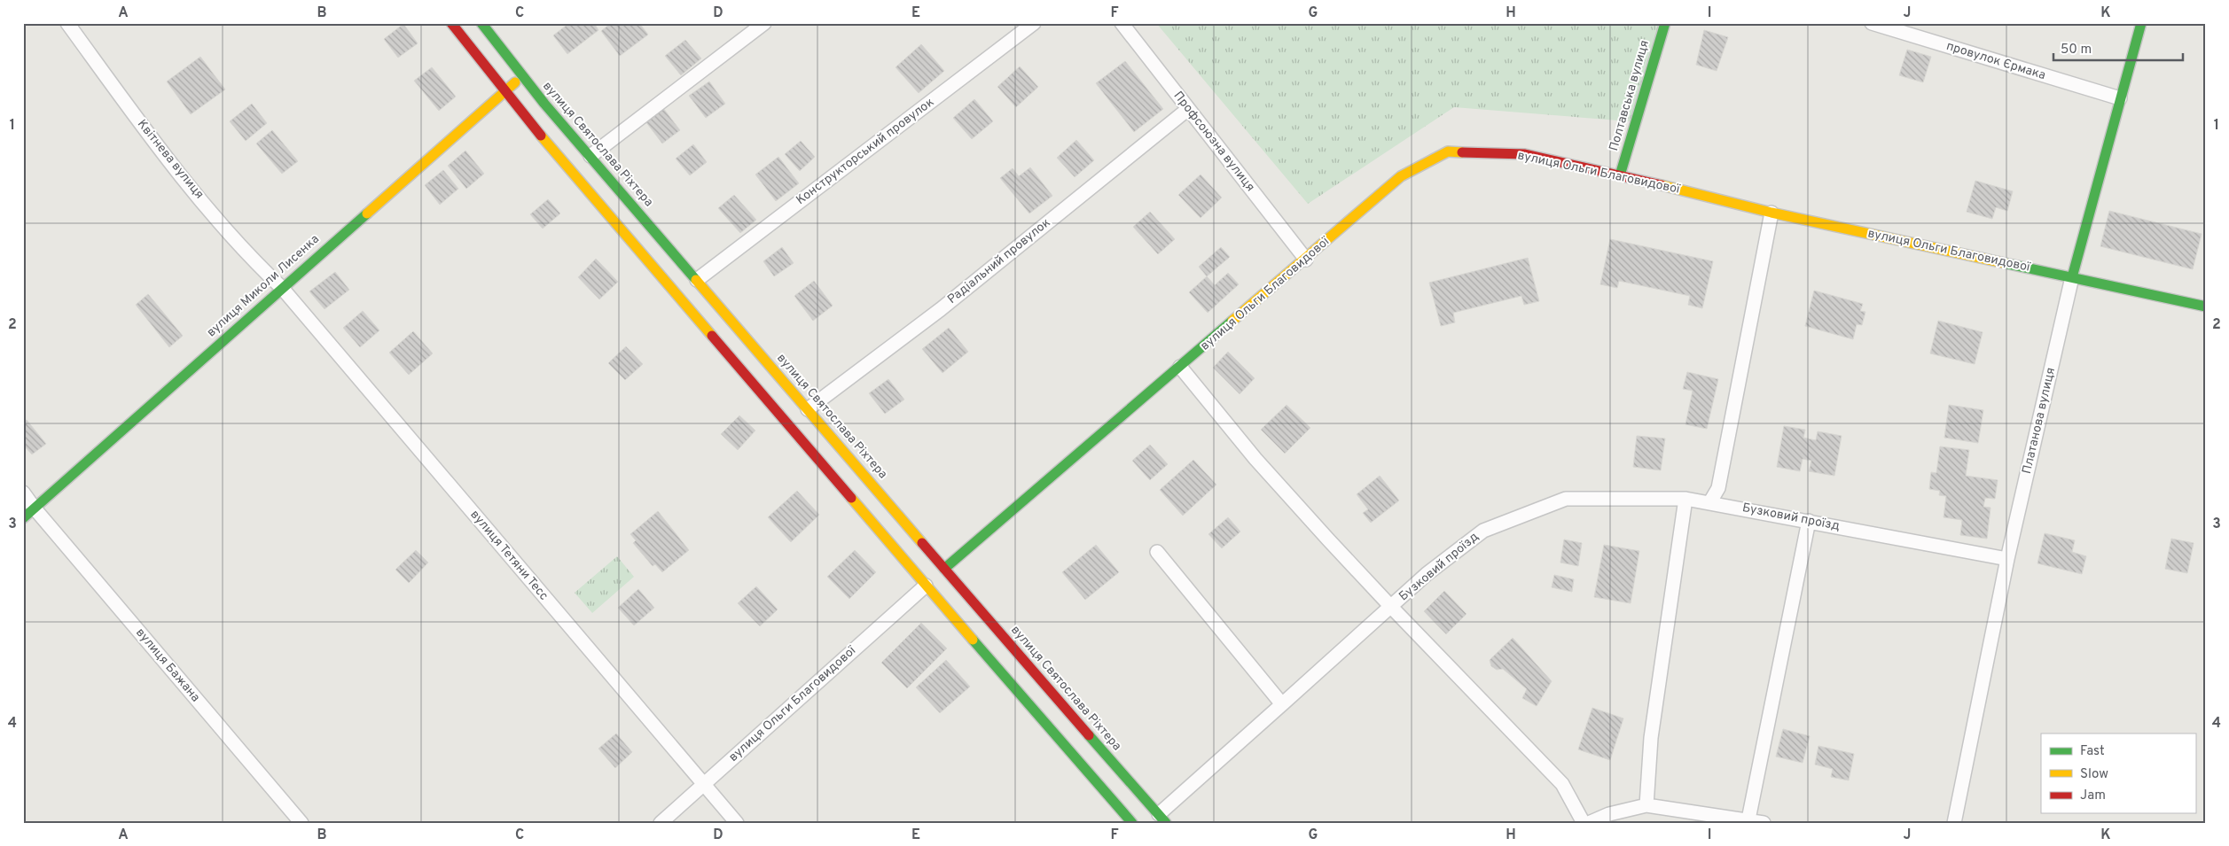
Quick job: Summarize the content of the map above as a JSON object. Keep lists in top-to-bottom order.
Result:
{
  "streets": {
    "street": [
      "провулок Єрмака",
      "Полтавська вулиця",
      "Профсоюзна вулиця",
      "вулиця Святослава Ріхтера",
      "Конструкторський провулок",
      "Квітнева вулиця",
      "вулиця Ольги Благовидової",
      "Радіальний провулок",
      "вулиця Миколи Лисенка",
      "Платанова вулиця",
      "Бузковий проїзд",
      "вулиця Тетяни Тесс",
      "вулиця Бажана"
    ]
  },
  "crossings": [
    ["провулок Єрмака", "Платанова вулиця"],
    ["Полтавська вулиця", "вулиця Ольги Благовидової"],
    ["Профсоюзна вулиця", "вулиця Ольги Благовидової"],
    ["Профсоюзна вулиця", "Радіальний провулок"],
    ["вулиця Святослава Ріхтера", "Конструкторський провулок"],
    ["вулиця Святослава Ріхтера", "вулиця Ольги Благовидової"],
    ["вулиця Святослава Ріхтера", "Радіальний провулок"],
    ["вулиця Святослава Ріхтера", "вулиця Миколи Лисенка"],
    ["вулиця Святослава Ріхтера", "Бузковий проїзд"],
    ["Квітнева вулиця", "вулиця Миколи Лисенка"],
    ["Квітнева вулиця", "вулиця Тетяни Тесс"],
    ["вулиця Ольги Благовидової", "Платанова вулиця"],
    ["вулиця Ольги Благовидової", "вулиця Тетяни Тесс"],
    ["вулиця Миколи Лисенка", "вулиця Тетяни Тесс"],
    ["вулиця Миколи Лисенка", "вулиця Бажана"],
    ["Платанова вулиця", "Бузковий проїзд"]
  ],
  "legend": ["Fast", "Slow", "Jam"],
  "scale_bar": "50 m",
  "grid": {
    "columns": [
      "A",
      "B",
      "C",
      "D",
      "E",
      "F",
      "G",
      "H",
      "I",
      "J",
      "K"
    ],
    "rows": [
      "1",
      "2",
      "3",
      "4"
    ]
  }
}
